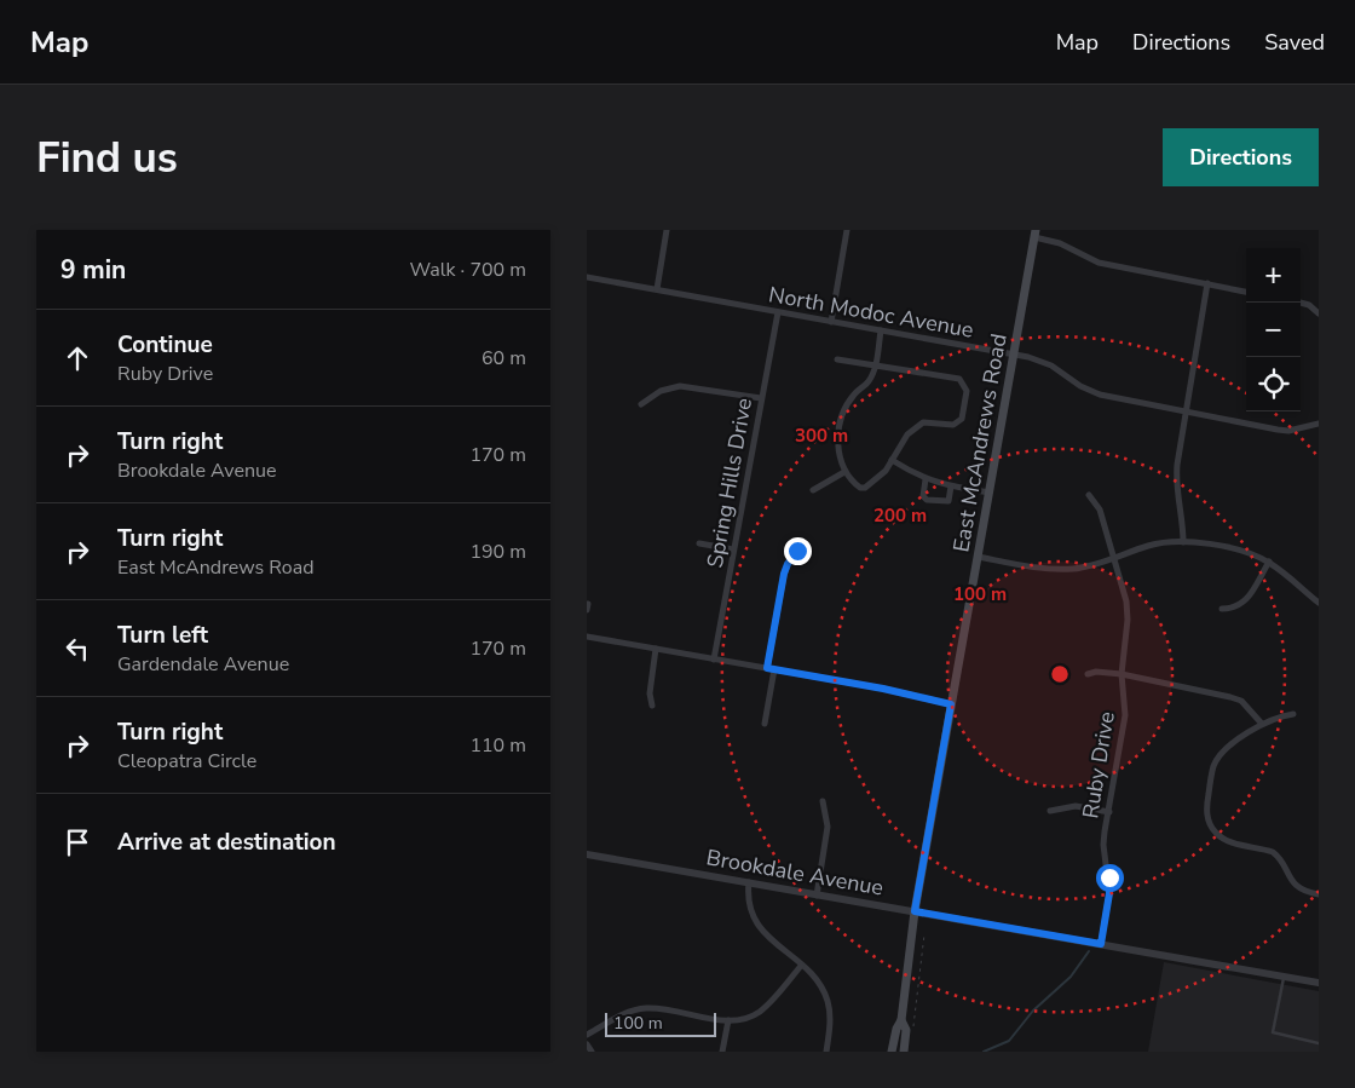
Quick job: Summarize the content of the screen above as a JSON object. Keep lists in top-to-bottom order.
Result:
{
  "streets": {
    "main road": ["East McAndrews Road"],
    "street": [
      "North Modoc Avenue",
      "Spring Hills Drive",
      "Ruby Drive",
      "Brookdale Avenue"
    ]
  },
  "crossings": [
    ["North Modoc Avenue", "East McAndrews Road"],
    ["North Modoc Avenue", "Spring Hills Drive"],
    ["East McAndrews Road", "Brookdale Avenue"],
    ["Ruby Drive", "Brookdale Avenue"]
  ],
  "scale_bar": "100 m",
  "page": {
    "header": "Map",
    "nav": ["Map", "Directions", "Saved"],
    "buttons": "Directions",
    "title": "Find us",
    "heading": ["9 min", "Walk · 700 m"],
    "map_buttons": ["+", "−"],
    "list": [
      ["Continue", "Ruby Drive", "60 m"],
      ["Turn right", "Brookdale Avenue", "170 m"],
      ["Turn right", "East McAndrews Road", "190 m"],
      ["Turn left", "Gardendale Avenue", "170 m"],
      ["Turn right", "Cleopatra Circle", "110 m"],
      "Arrive at destination"
    ],
    "scale": "100 m"
  },
  "rings": ["300 m", "200 m", "100 m"]
}
